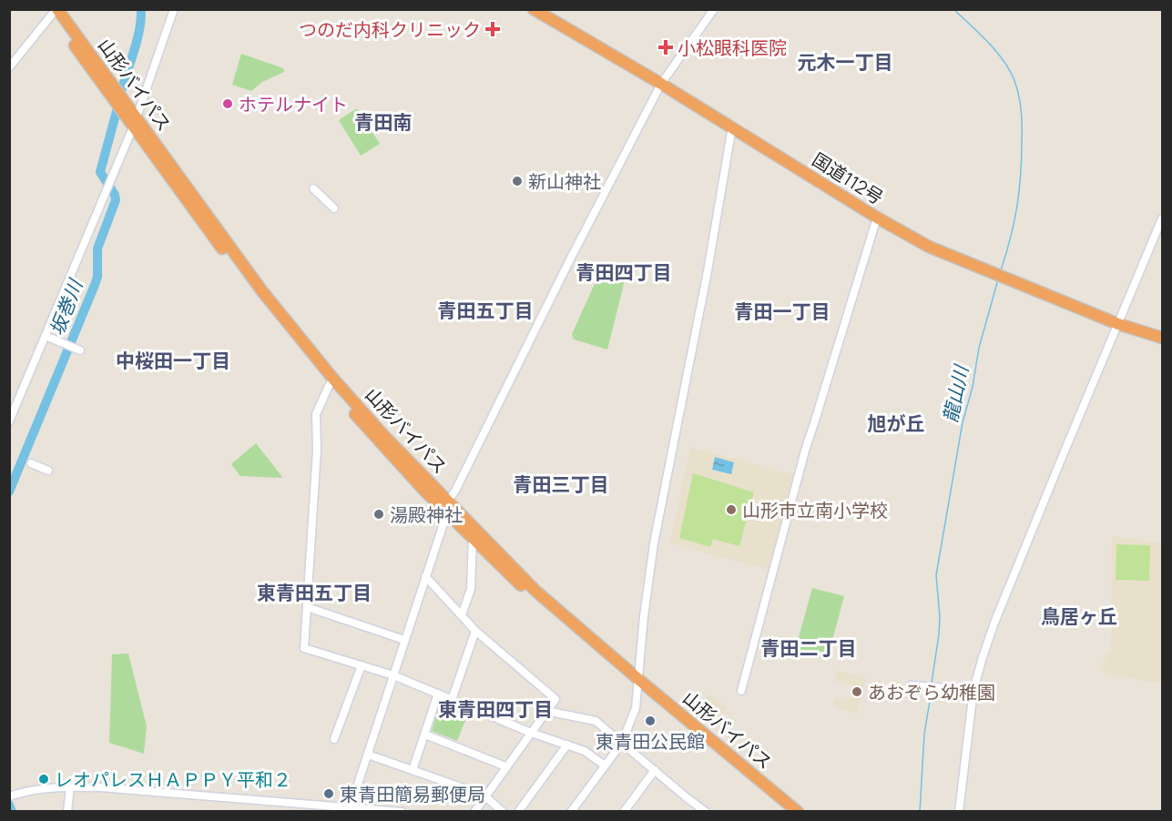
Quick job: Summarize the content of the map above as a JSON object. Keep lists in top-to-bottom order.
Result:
{
  "streets": {
    "highway": ["山形バイパス", "国道112号"]
  },
  "districts": [
    "元木一丁目",
    "青田南",
    "青田四丁目",
    "青田五丁目",
    "青田一丁目",
    "中桜田一丁目",
    "旭が丘",
    "青田三丁目",
    "東青田五丁目",
    "鳥居ヶ丘",
    "青田二丁目",
    "東青田四丁目"
  ],
  "water": ["坂巻川", "龍山川"],
  "places": {
    "health": ["つのだ内科クリニック", "小松眼科医院"],
    "other": [
      "ホテルナイト",
      "新山神社",
      "山形市立南小学校",
      "湯殿神社",
      "あおぞら幼稚園",
      "東青田公民館",
      "レオパレスＨＡＰＰＹ平和２",
      "東青田簡易郵便局"
    ]
  }
}
